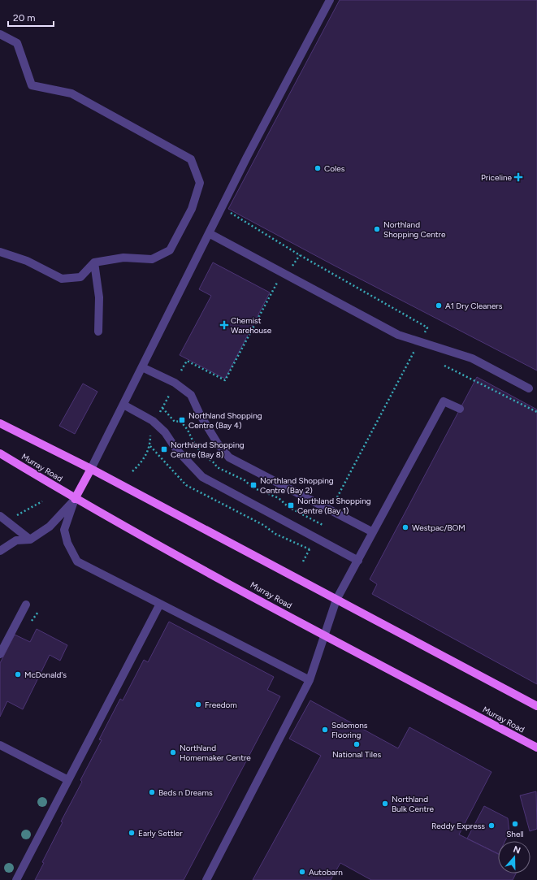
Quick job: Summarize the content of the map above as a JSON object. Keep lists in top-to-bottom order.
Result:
{
  "streets": {
    "main road": ["Murray Road"]
  },
  "places": {
    "other": [
      "Coles",
      "Northland Shopping Centre",
      "A1 Dry Cleaners",
      "Westpac/BOM",
      "McDonald's",
      "Freedom",
      "Solomons Flooring",
      "National Tiles",
      "Northland Homemaker Centre",
      "Beds n Dreams",
      "Northland Bulk Centre",
      "Shell",
      "Reddy Express",
      "Early Settler",
      "Autobarn"
    ],
    "health": ["Priceline", "Chemist Warehouse"],
    "transit": [
      "Northland Shopping Centre (Bay 4)",
      "Northland Shopping Centre (Bay 8)",
      "Northland Shopping Centre (Bay 2)",
      "Northland Shopping Centre (Bay 1)"
    ]
  },
  "scale_bar": "20 m",
  "north": "top"
}
